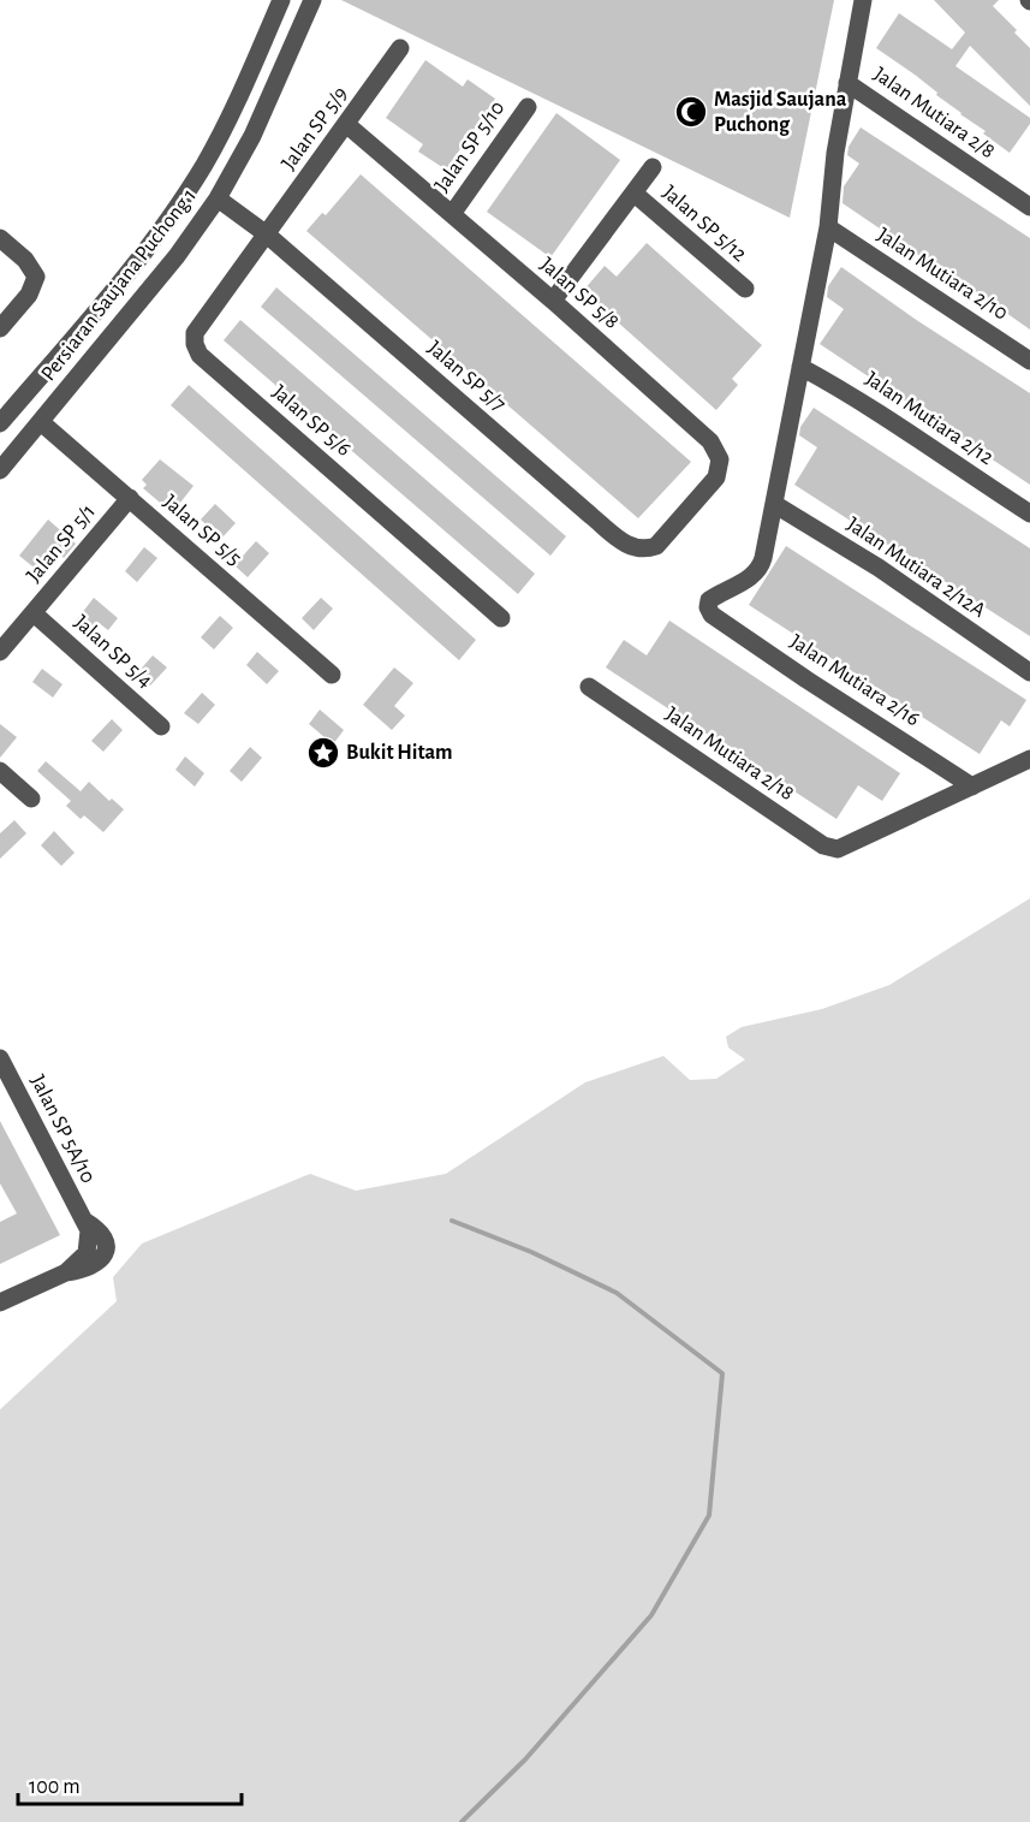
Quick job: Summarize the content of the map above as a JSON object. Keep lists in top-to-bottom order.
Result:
{
  "streets": {
    "street": [
      "Jalan Mutiara 2/8",
      "Jalan SP 5/9",
      "Jalan SP 5/10",
      "Jalan SP 5/12",
      "Jalan Mutiara 2/10",
      "Persiaran Saujana Puchong 1",
      "Jalan SP 5/8",
      "Jalan SP 5/7",
      "Jalan Mutiara 2/12",
      "Jalan SP 5/6",
      "Jalan SP 5/5",
      "Jalan SP 5/1",
      "Jalan Mutiara 2/12A",
      "Jalan SP 5/4",
      "Jalan Mutiara 2/16",
      "Jalan Mutiara 2/18",
      "Jalan SP 5A/10"
    ]
  },
  "crossings": [
    ["Jalan SP 5/9", "Jalan SP 5/8"],
    ["Jalan SP 5/9", "Jalan SP 5/7"],
    ["Jalan SP 5/9", "Jalan SP 5/6"],
    ["Jalan SP 5/10", "Jalan SP 5/8"],
    ["Persiaran Saujana Puchong 1", "Jalan SP 5/7"],
    ["Persiaran Saujana Puchong 1", "Jalan SP 5/5"],
    ["Jalan SP 5/8", "Jalan SP 5/7"],
    ["Jalan SP 5/7", "Jalan SP 5/6"],
    ["Jalan SP 5/5", "Jalan SP 5/1"],
    ["Jalan SP 5/1", "Jalan SP 5/4"],
    ["Jalan Mutiara 2/12A", "Jalan Mutiara 2/16"],
    ["Jalan Mutiara 2/16", "Jalan Mutiara 2/18"]
  ],
  "places": {
    "mosque": ["Masjid Saujana Puchong"],
    "place": ["Bukit Hitam"]
  },
  "scale_bar": "100 m"
}
